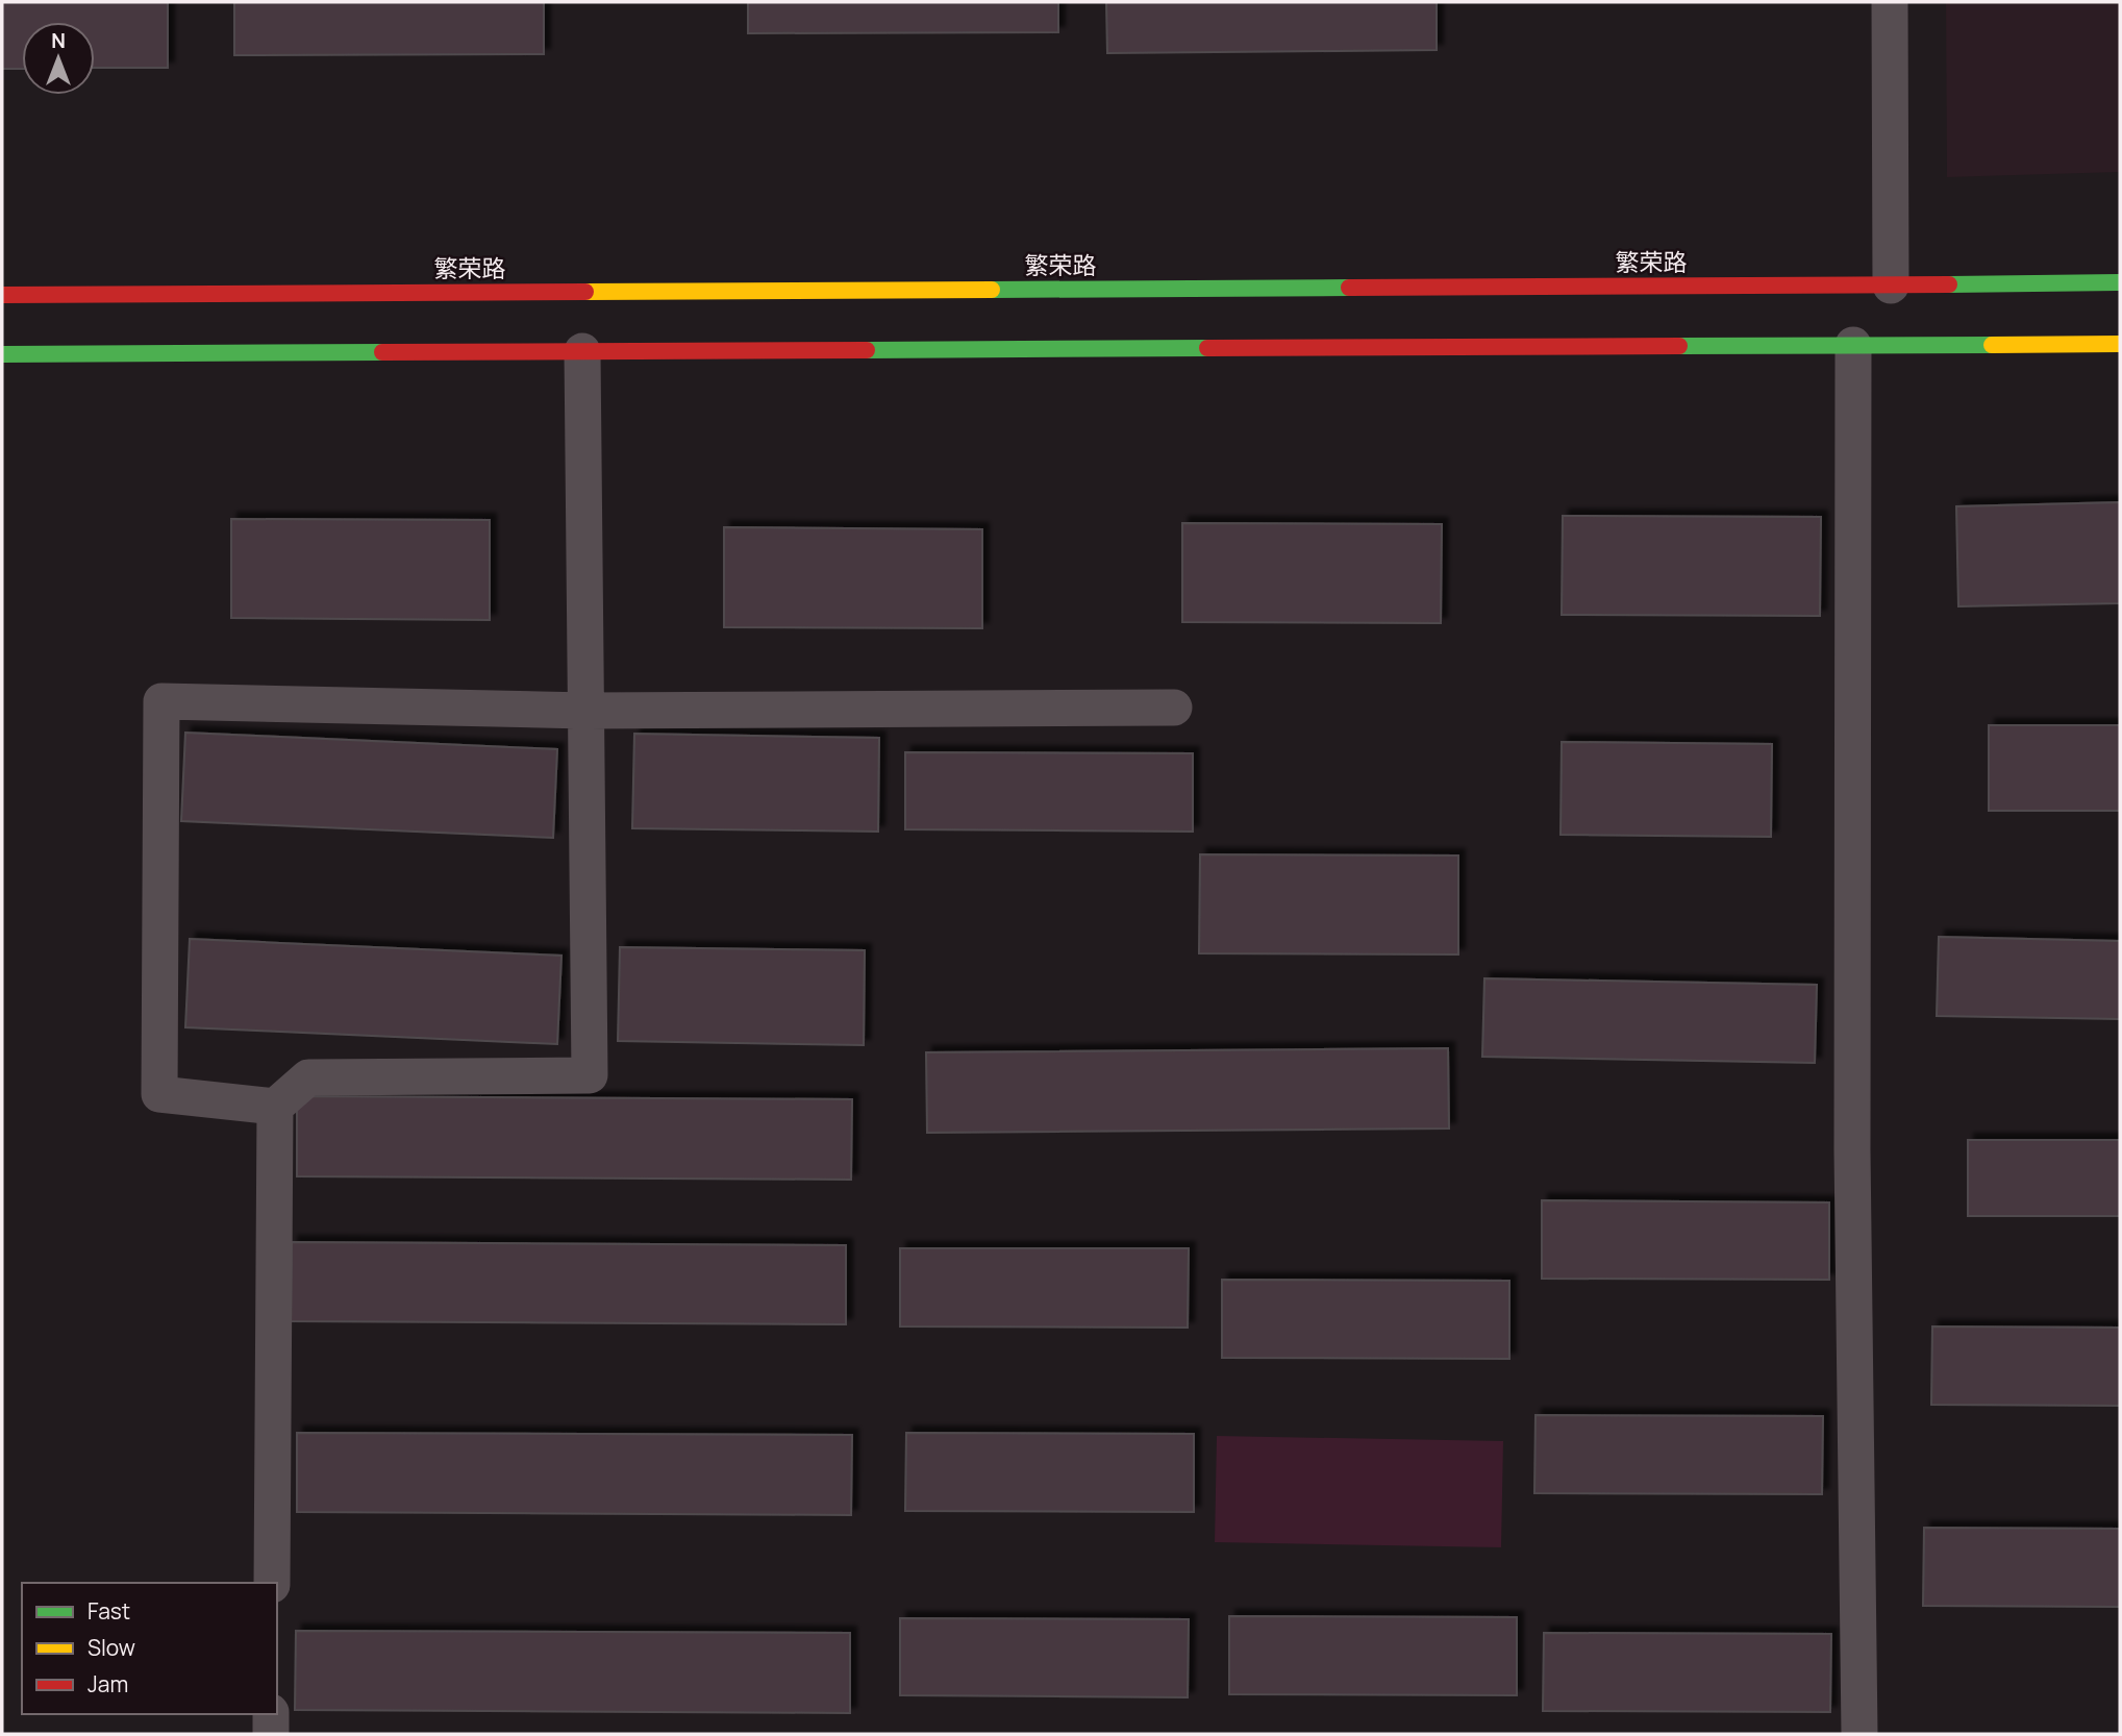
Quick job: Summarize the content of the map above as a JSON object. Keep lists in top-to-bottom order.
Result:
{
  "streets": {
    "main road": ["繁荣路"]
  },
  "legend": ["Fast", "Slow", "Jam"],
  "north": "top"
}
